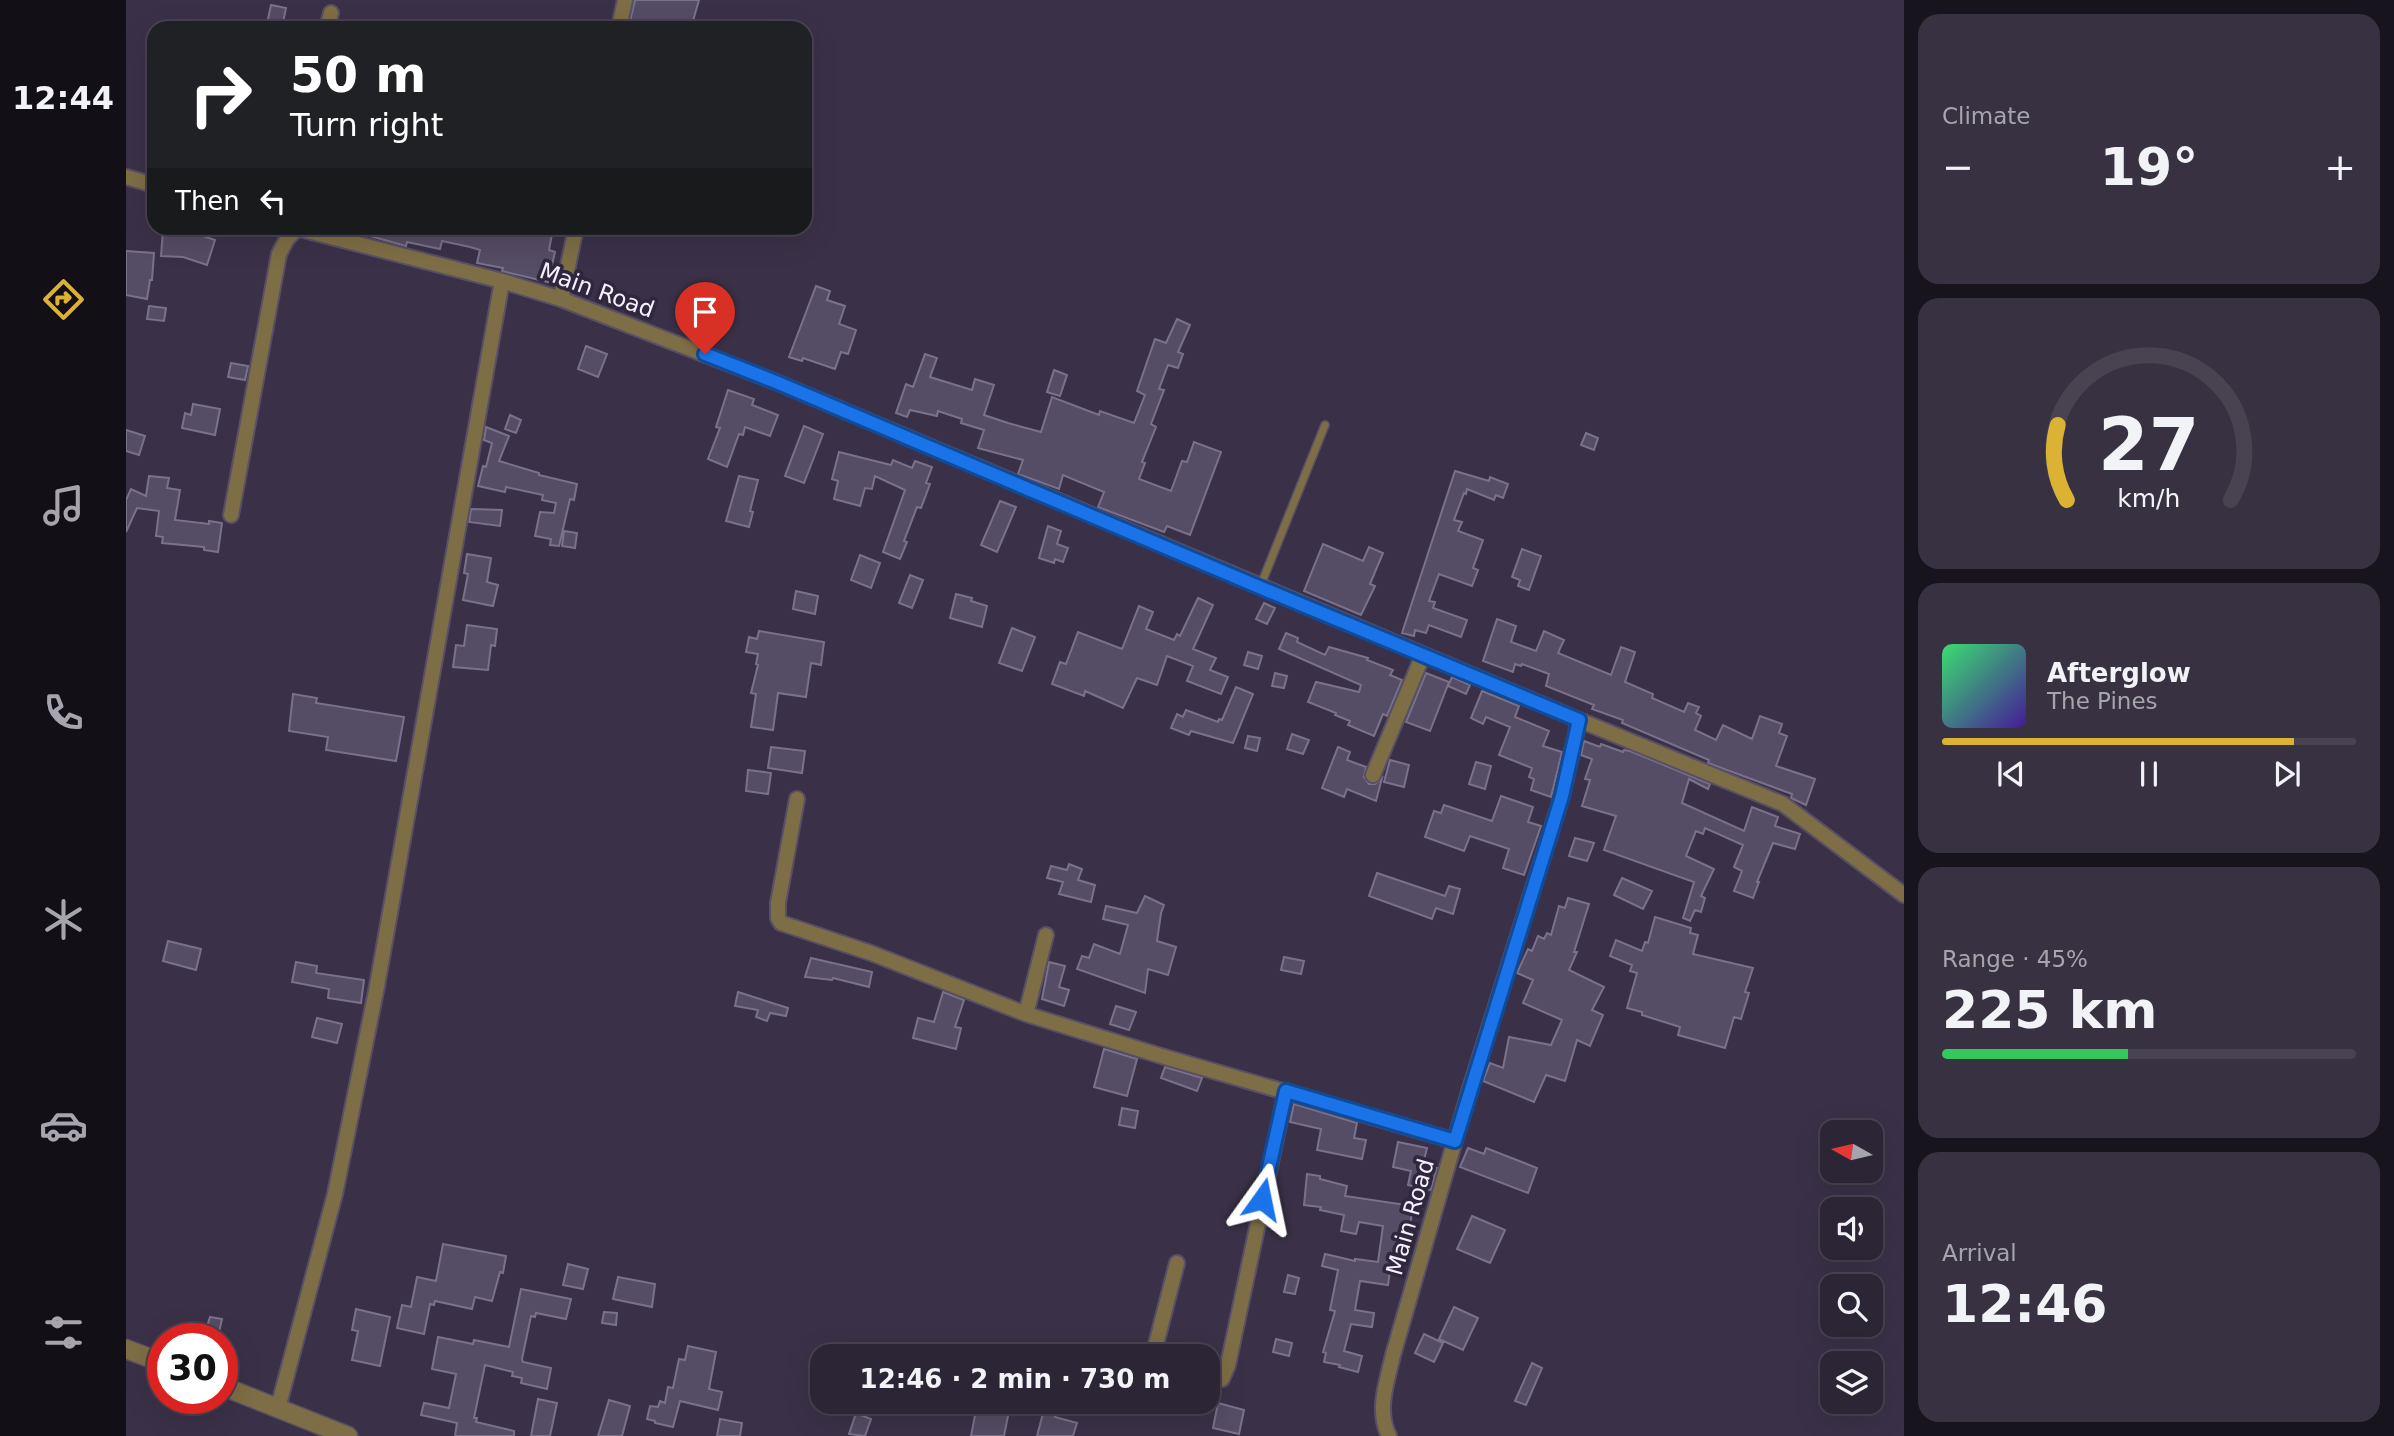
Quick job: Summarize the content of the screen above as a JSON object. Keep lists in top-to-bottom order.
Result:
{
  "streets": {
    "street": ["Main Road"]
  },
  "north": "left",
  "page": {
    "tabs": "12:44",
    "tile": [
      "Climate",
      ["Range · 45%", "225 km"],
      ["Arrival", "12:46"]
    ],
    "turn": ["50 m", "Turn right"],
    "heat": ["−", "19°", "+"],
    "then": "Then",
    "song": ["Afterglow", "The Pines"],
    "limit": "30",
    "trip": "12:46 · 2 min · 730 m",
    "gauge": ["27", "km/h"]
  }
}
